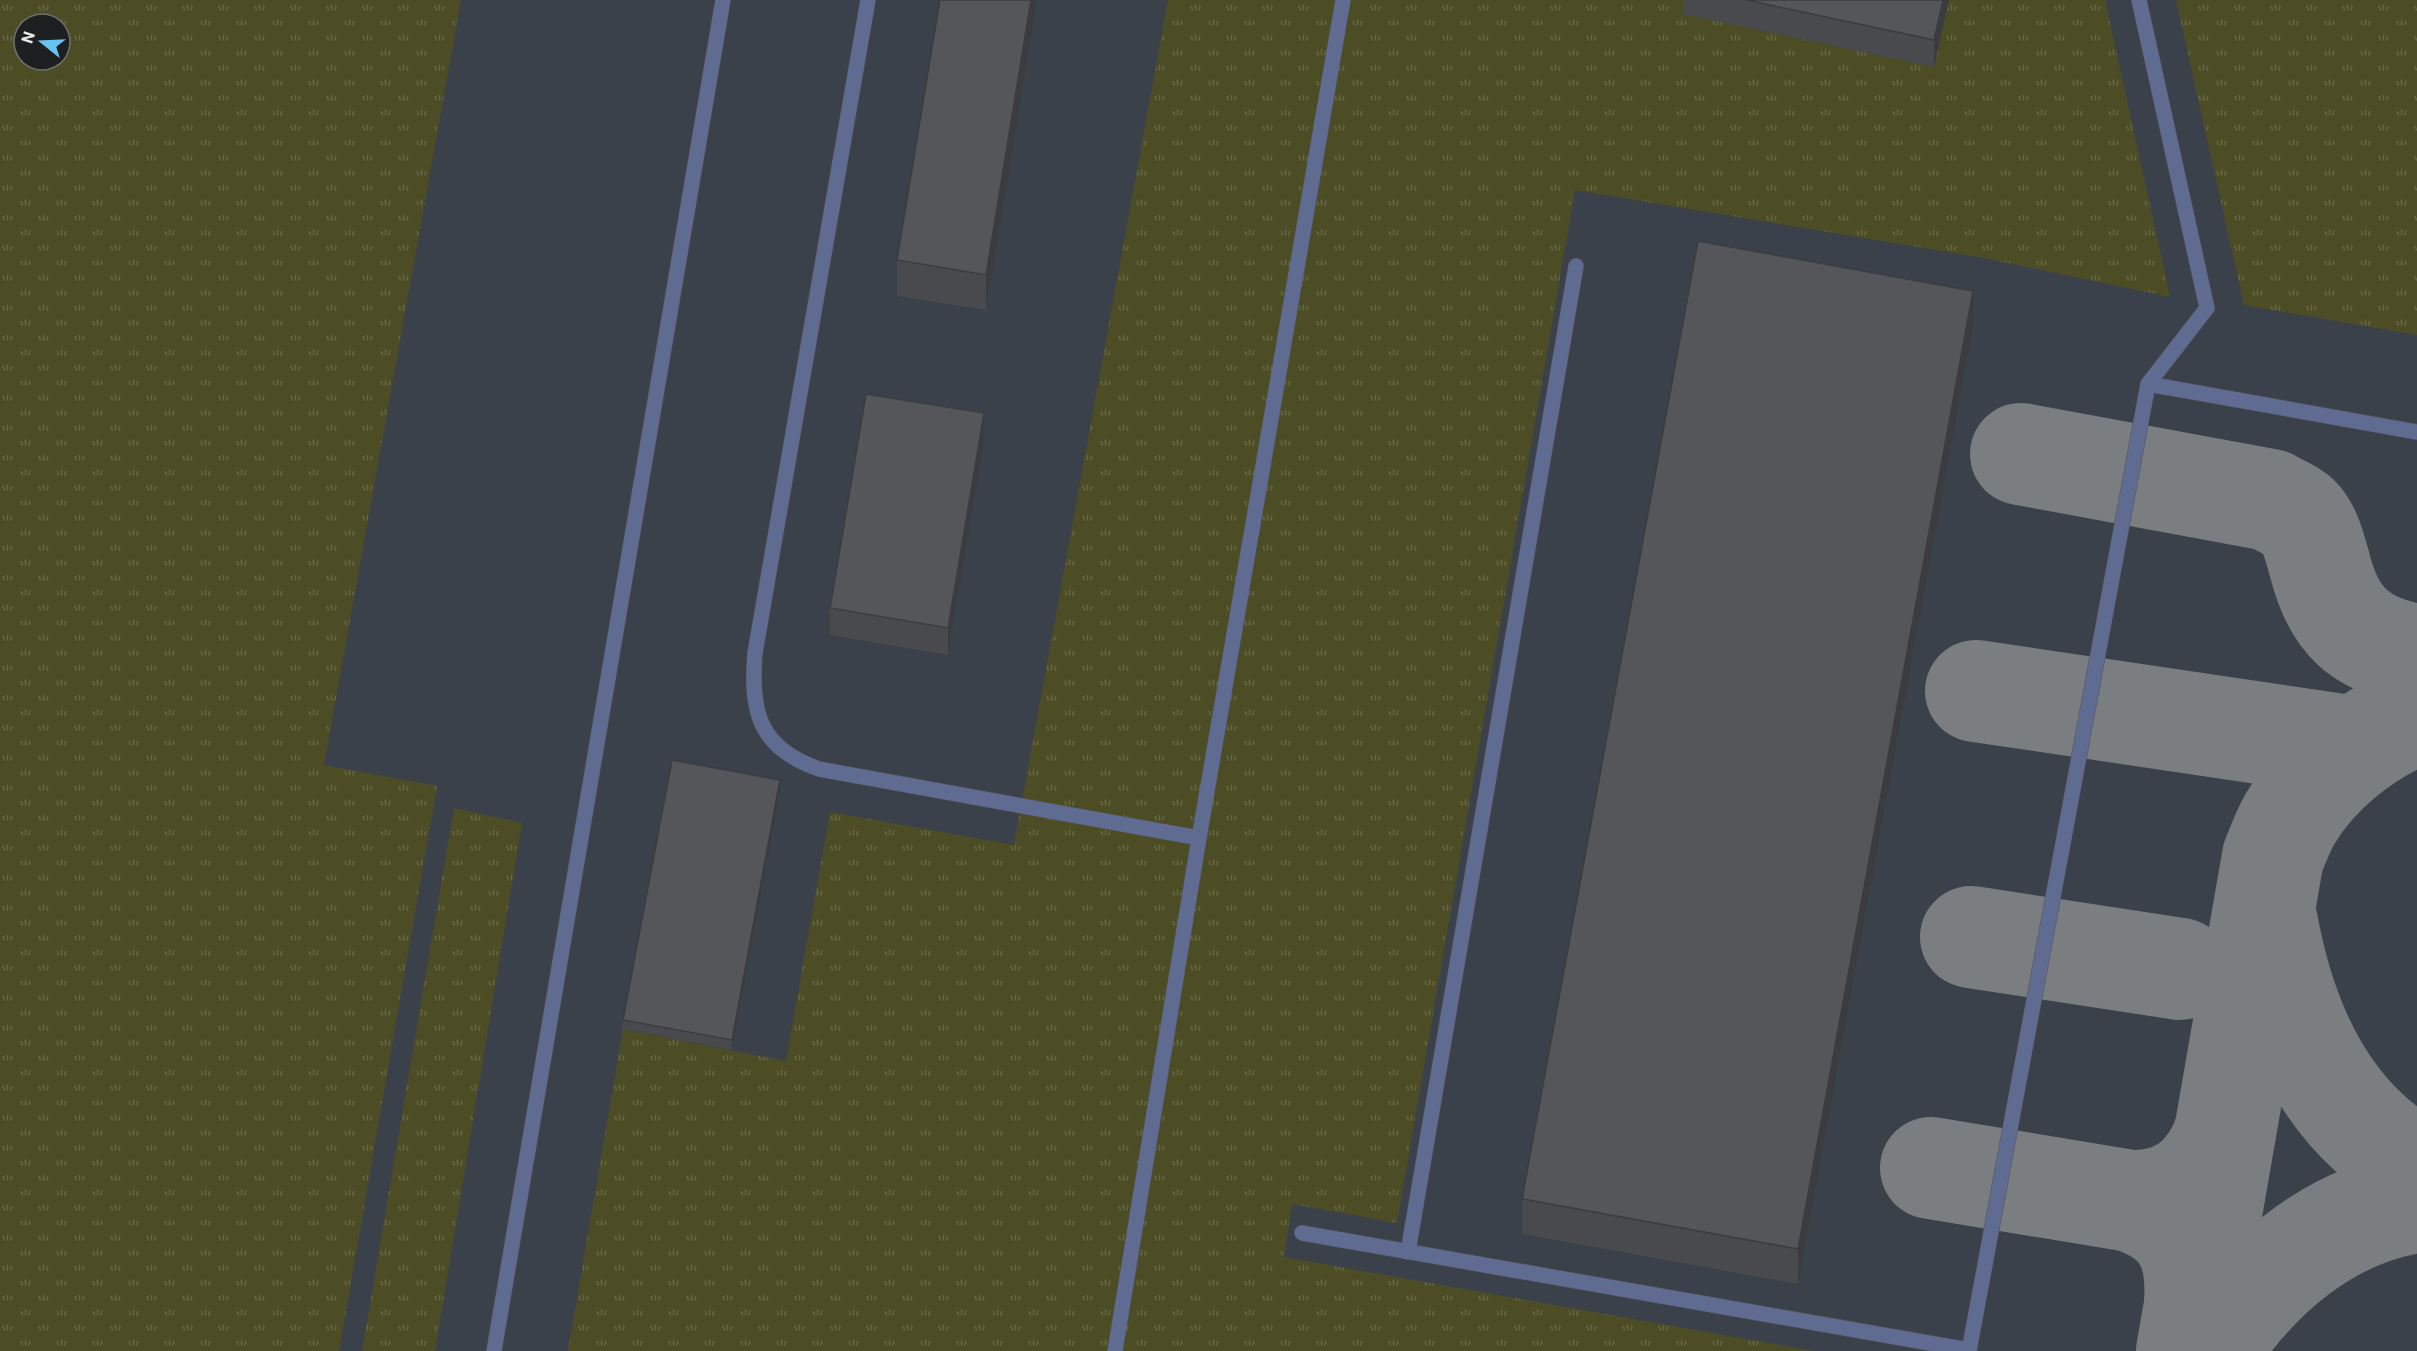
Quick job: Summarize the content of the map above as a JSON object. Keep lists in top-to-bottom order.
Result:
{
  "north": "left"
}
